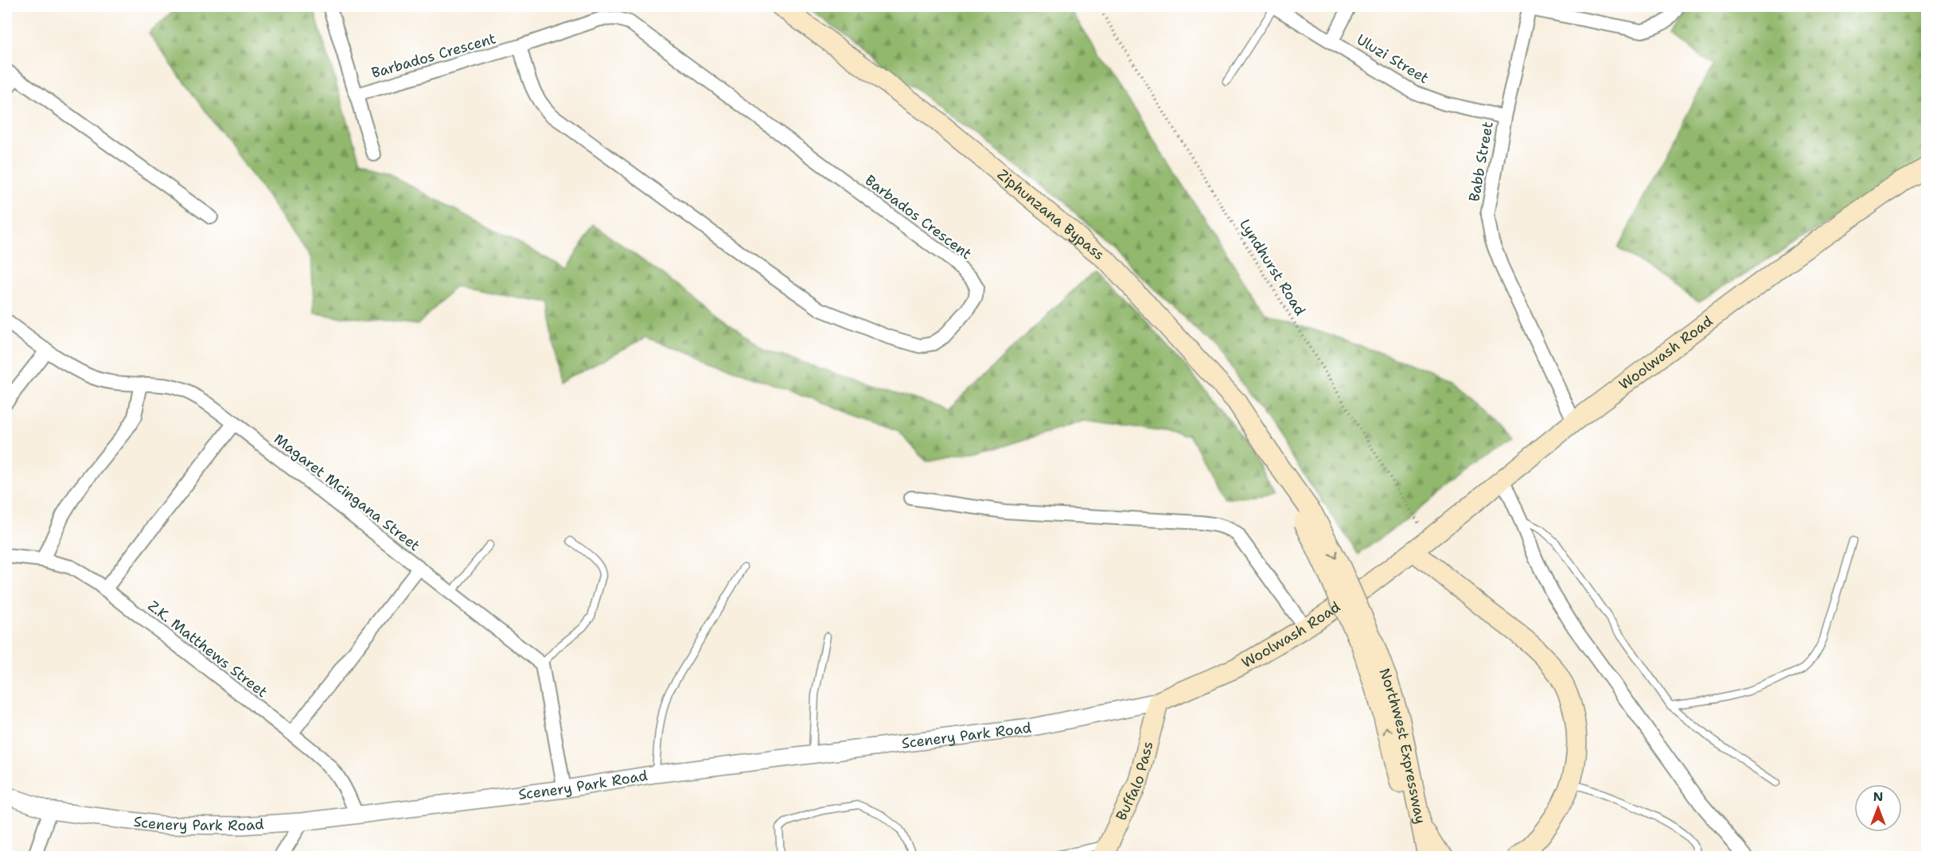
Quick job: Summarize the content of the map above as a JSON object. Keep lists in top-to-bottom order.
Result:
{
  "streets": {
    "main road": [
      "Ziphunzana Bypass",
      "Woolwash Road",
      "Northwest Expressway",
      "Buffalo Pass"
    ],
    "street": [
      "Barbados Crescent",
      "Uluzi Street",
      "Babb Street",
      "Magaret Mcingana Street",
      "Z.K. Matthews Street",
      "Scenery Park Road"
    ],
    "path": ["Lyndhurst Road"]
  },
  "crossings": [
    ["Uluzi Street", "Babb Street"],
    ["Babb Street", "Woolwash Road"],
    ["Ziphunzana Bypass", "Northwest Expressway"],
    ["Lyndhurst Road", "Woolwash Road"],
    ["Woolwash Road", "Scenery Park Road"],
    ["Woolwash Road", "Buffalo Pass"],
    ["Z.K. Matthews Street", "Scenery Park Road"],
    ["Scenery Park Road", "Buffalo Pass"]
  ],
  "north": "top"
}
